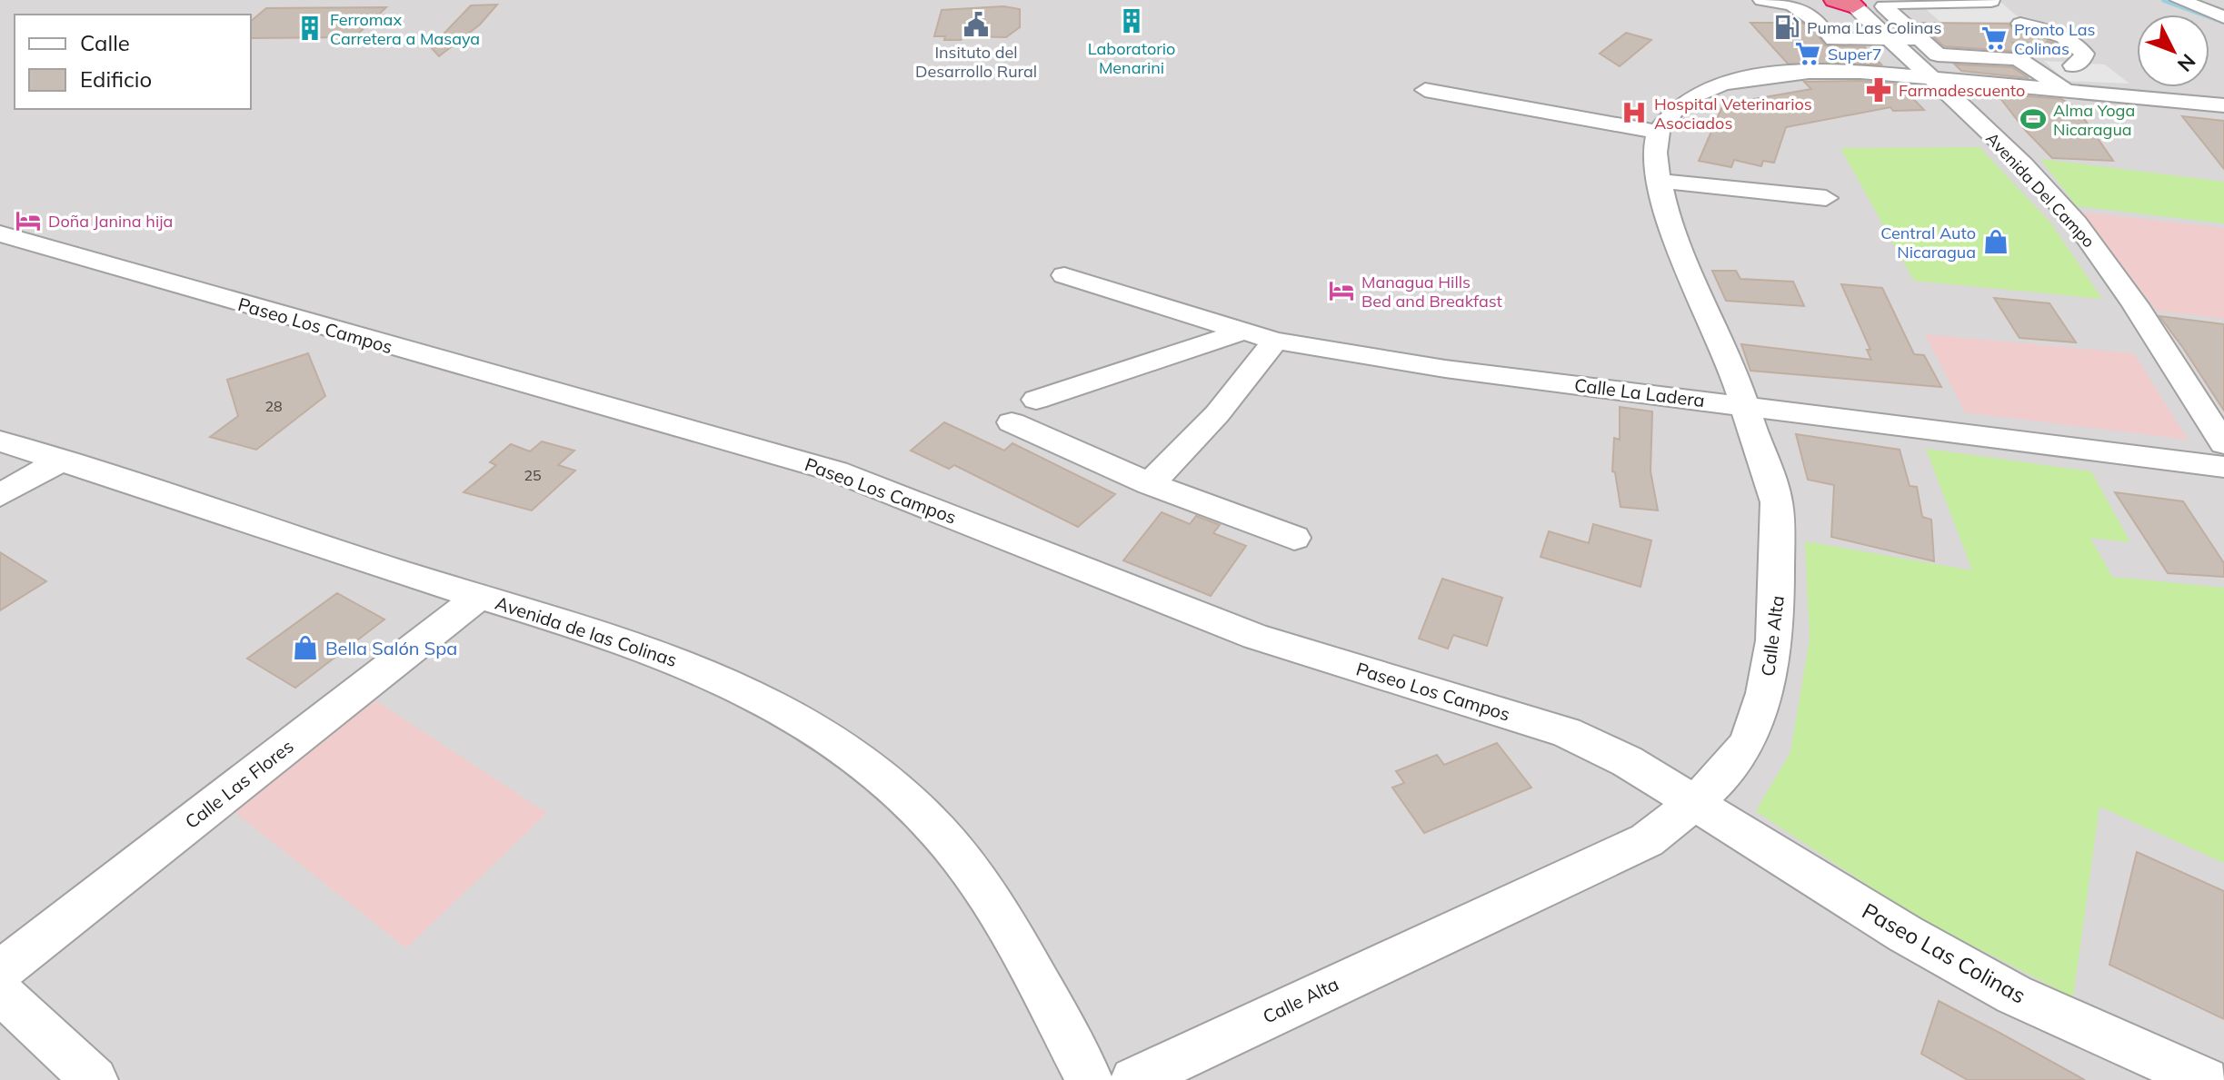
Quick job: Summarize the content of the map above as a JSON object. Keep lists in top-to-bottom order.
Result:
{
  "streets": {
    "street": [
      "Avenida Del Campo",
      "Paseo Los Campos",
      "Calle La Ladera",
      "Avenida de las Colinas",
      "Calle Alta",
      "Calle Las Flores",
      "Paseo Las Colinas"
    ]
  },
  "crossings": [
    ["Paseo Los Campos", "Calle Alta"],
    ["Paseo Los Campos", "Paseo Las Colinas"],
    ["Calle La Ladera", "Calle Alta"],
    ["Avenida de las Colinas", "Calle Las Flores"],
    ["Calle Alta", "Paseo Las Colinas"]
  ],
  "places": {
    "building": ["Laboratorio Menarini", "Ferromax Carretera a Masaya"],
    "public building": ["Insituto del Desarrollo Rural"],
    "fuel station": ["Puma Las Colinas"],
    "supermarket": ["Pronto Las Colinas", "Super7"],
    "pharmacy": ["Farmadescuento"],
    "hospital": ["Hospital Veterinarios Asociados"],
    "sports": ["Alma Yoga Nicaragua"],
    "hotel": ["Doña Janina hija", "Managua Hills Bed and Breakfast"],
    "shop": ["Central Auto Nicaragua", "Bella Salón Spa"]
  },
  "house_numbers": ["28", "25"],
  "legend": ["Calle", "Edificio"],
  "north": "bottom right"
}
